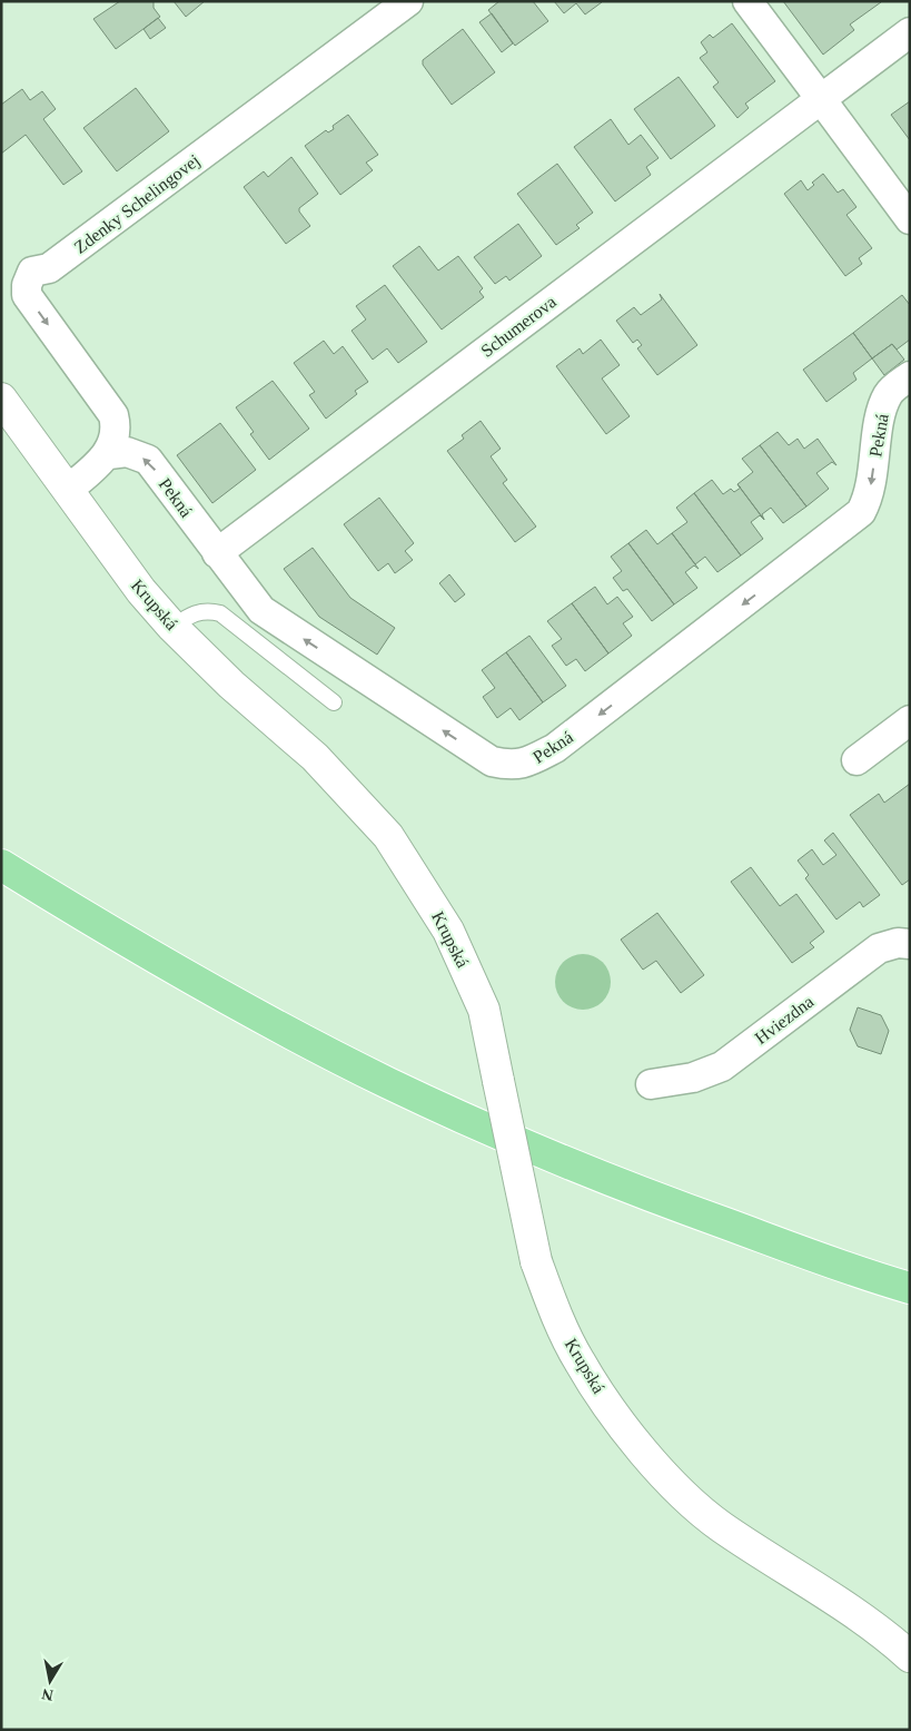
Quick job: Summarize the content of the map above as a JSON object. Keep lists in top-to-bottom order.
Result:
{
  "streets": {
    "street": [
      "Zdenky Schelingovej",
      "Schumerova",
      "Pekná",
      "Krupská",
      "Hviezdna"
    ]
  },
  "crossings": [
    ["Zdenky Schelingovej", "Pekná"],
    ["Schumerova", "Pekná"]
  ],
  "one_way": ["Zdenky Schelingovej"],
  "north": "bottom"
}
